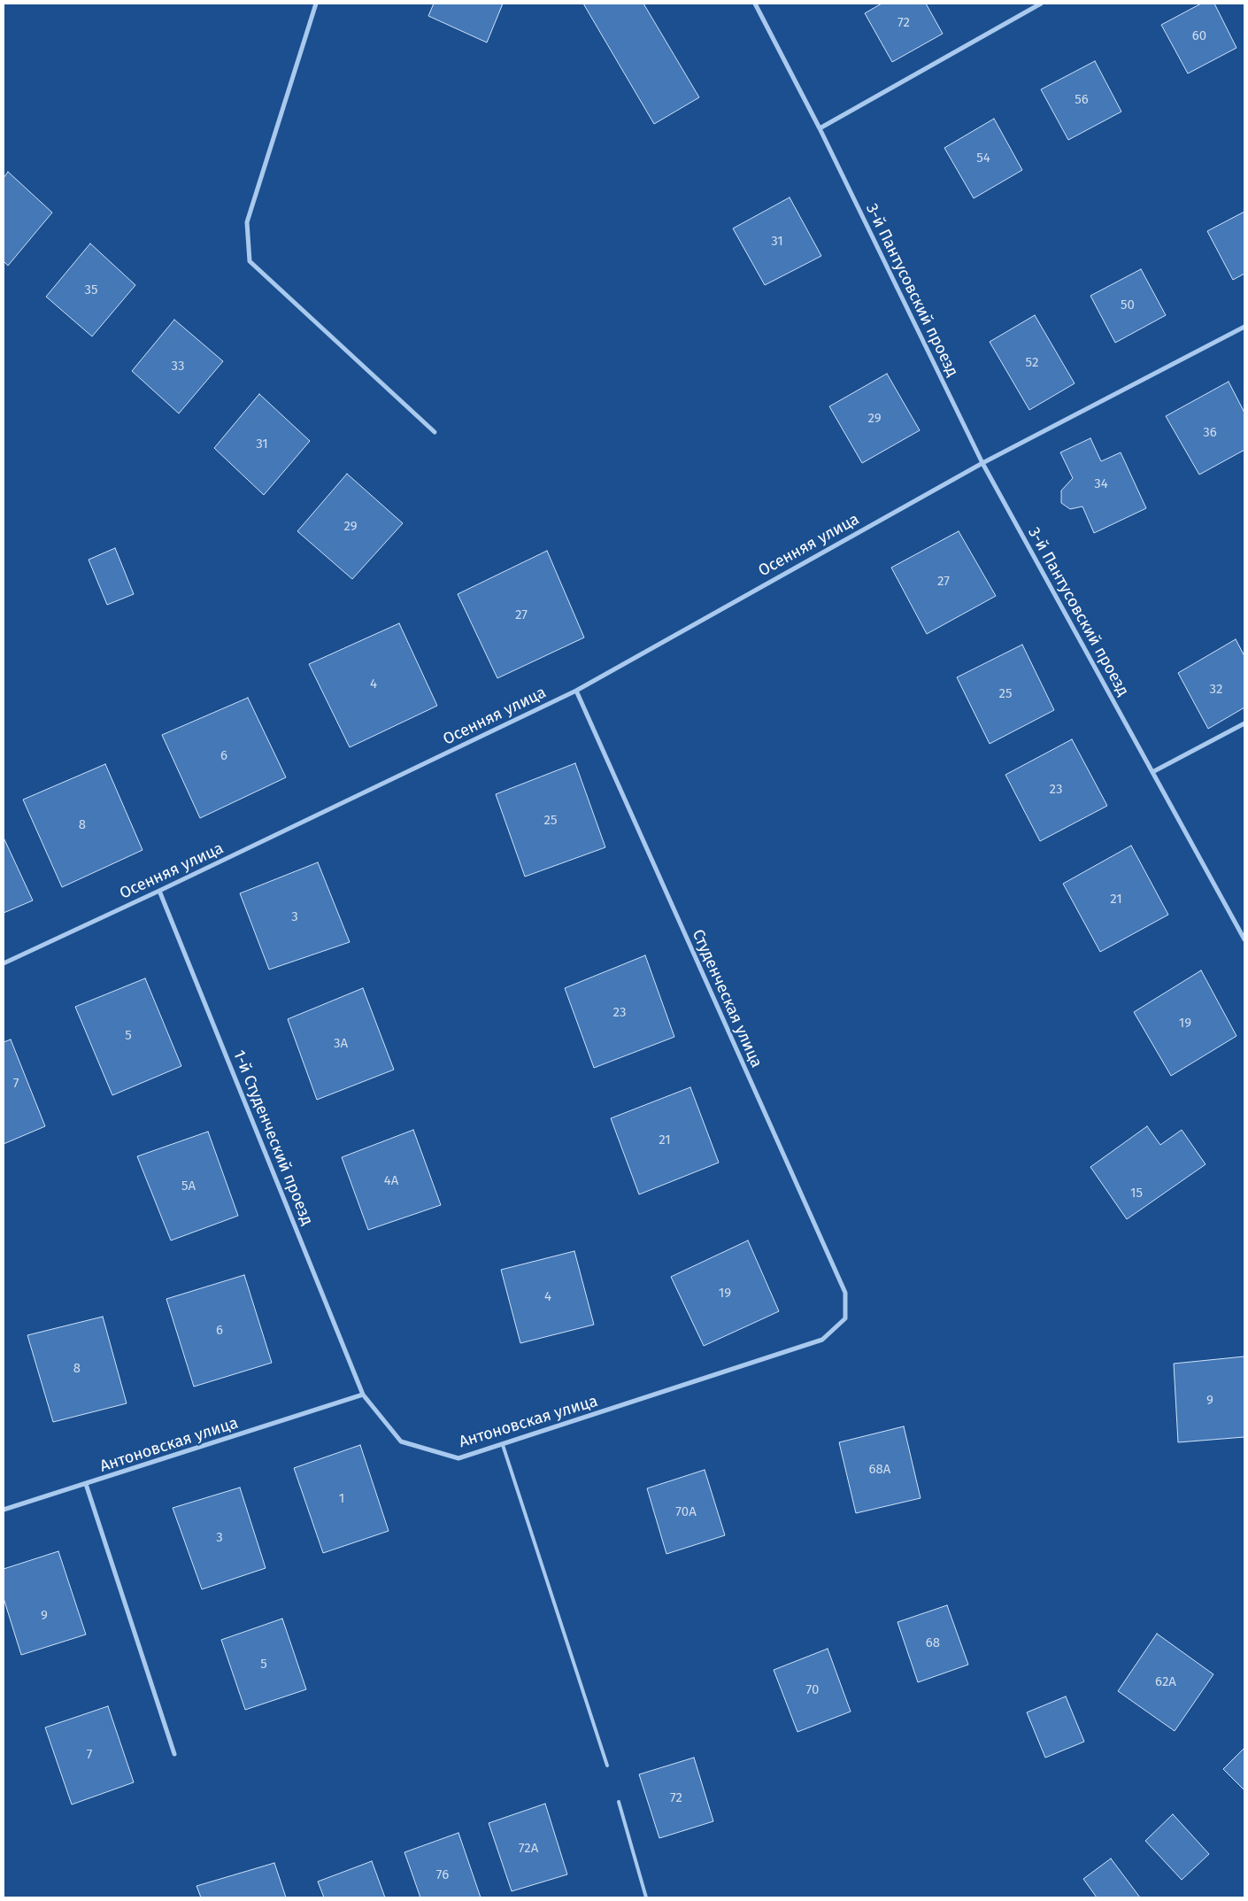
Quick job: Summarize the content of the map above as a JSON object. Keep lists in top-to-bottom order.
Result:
{
  "streets": {
    "street": [
      "3-й Пантусовский проезд",
      "Осенняя улица",
      "Студенческая улица",
      "1-й Студенческий проезд",
      "Антоновская улица"
    ]
  },
  "crossings": [
    ["3-й Пантусовский проезд", "Осенняя улица"],
    ["Осенняя улица", "Студенческая улица"],
    ["Осенняя улица", "1-й Студенческий проезд"],
    ["Студенческая улица", "Антоновская улица"],
    ["1-й Студенческий проезд", "Антоновская улица"]
  ],
  "house_numbers": [
    "72",
    "60",
    "56",
    "54",
    "31",
    "35",
    "50",
    "52",
    "33",
    "29",
    "36",
    "31",
    "34",
    "29",
    "27",
    "27",
    "4",
    "32",
    "25",
    "6",
    "23",
    "25",
    "8",
    "21",
    "3",
    "23",
    "19",
    "5",
    "3А",
    "7",
    "21",
    "4А",
    "5А",
    "15",
    "19",
    "4",
    "6",
    "8",
    "9",
    "68А",
    "1",
    "70А",
    "3",
    "9",
    "68",
    "5",
    "62А",
    "70",
    "7",
    "72",
    "72А",
    "76"
  ]
}
